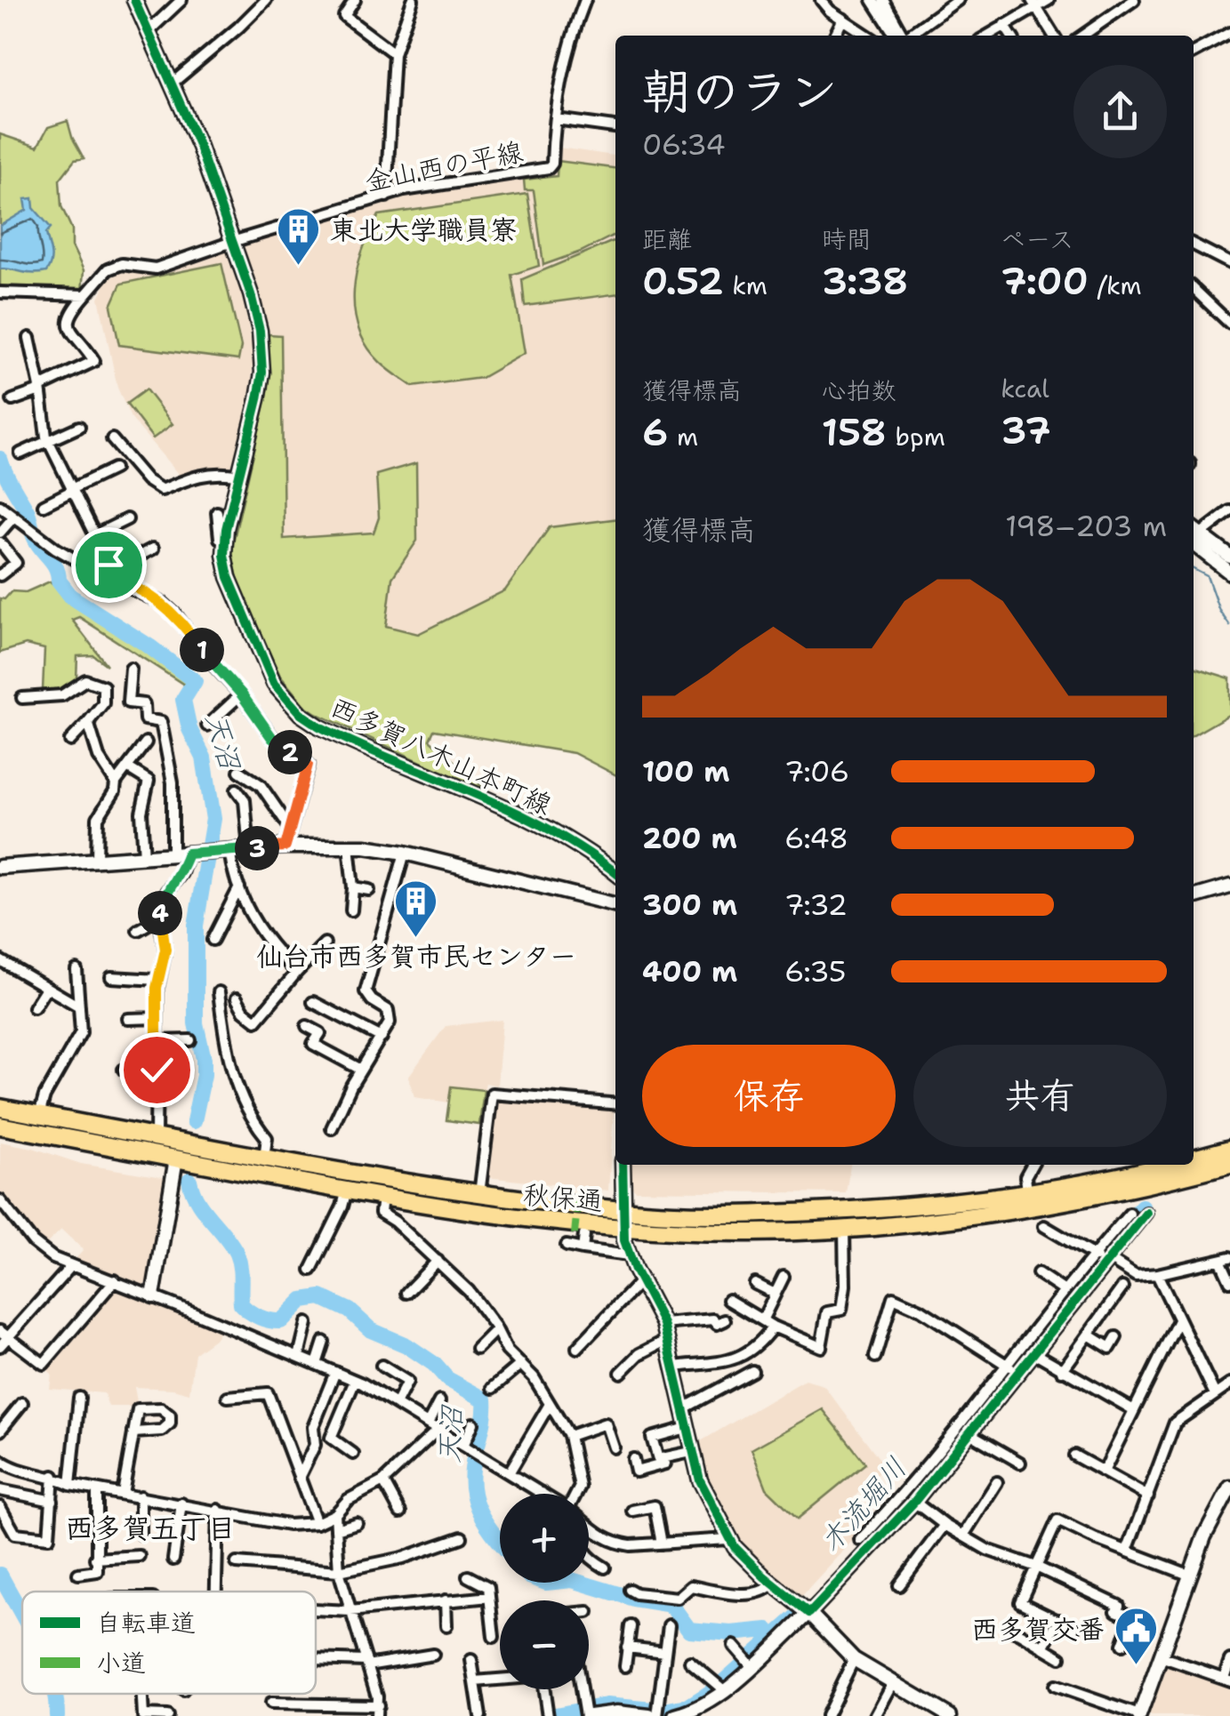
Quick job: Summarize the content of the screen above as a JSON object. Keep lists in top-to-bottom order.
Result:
{
  "streets": {
    "highway": ["秋保通"],
    "street": ["金山西の平線", "西多賀八木山本町線"]
  },
  "crossings": [
    ["金山西の平線", "西多賀八木山本町線"]
  ],
  "districts": ["西多賀五丁目"],
  "water": ["天沼", "木流堀川"],
  "places": {
    "building": ["東北大学職員寮", "仙台市西多賀市民センター"],
    "public building": ["西多賀交番"]
  },
  "legend": ["自転車道", "小道"],
  "page": {
    "heading": ["朝のラン", "06:34"],
    "stats": [
      ["距離", "0.52 km"],
      ["時間", "3:38"],
      ["ペース", "7:00 /km"],
      ["獲得標高", "6 m"],
      ["心拍数", "158 bpm"],
      ["kcal", "37"]
    ],
    "chart": ["獲得標高", "198–203 m"],
    "pins": [
      "1",
      "2",
      "3",
      "4"
    ],
    "list": [
      {
        "name": "100 m",
        "note": "7:06"
      },
      {
        "name": "200 m",
        "note": "6:48"
      },
      {
        "name": "300 m",
        "note": "7:32"
      },
      {
        "name": "400 m",
        "note": "6:35"
      }
    ],
    "buttons": ["保存", "共有"],
    "map_buttons": ["+", "−"]
  }
}
